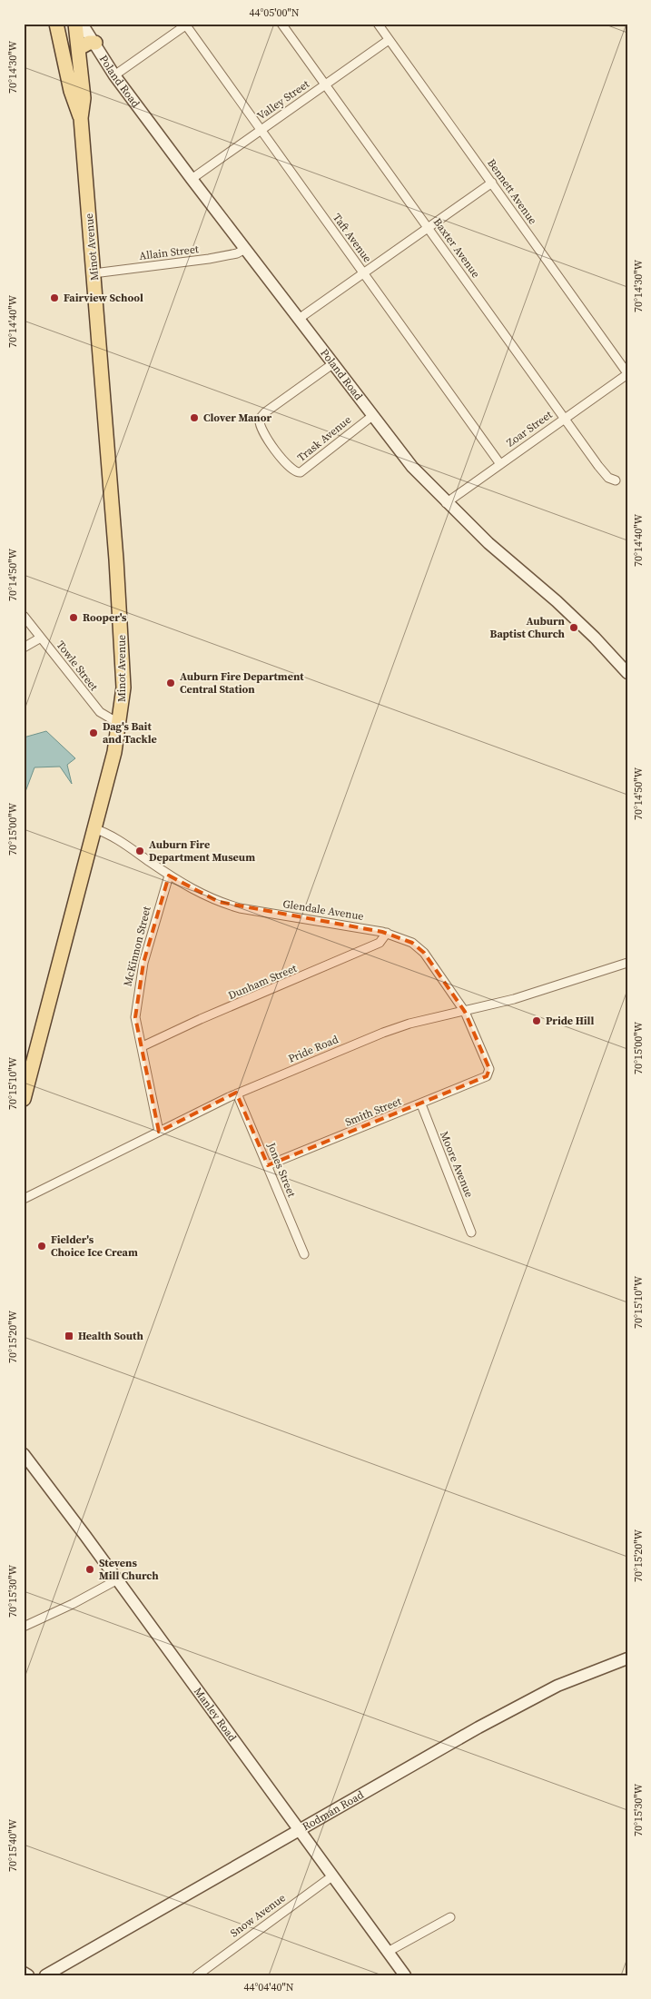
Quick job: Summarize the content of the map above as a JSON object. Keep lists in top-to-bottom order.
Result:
{
  "streets": {
    "main road": ["Minot Avenue"],
    "street": [
      "Poland Road",
      "Valley Street",
      "Bennett Avenue",
      "Taft Avenue",
      "Baxter Avenue",
      "Allain Street",
      "Zoar Street",
      "Trask Avenue",
      "Towle Street",
      "Glendale Avenue",
      "McKinnon Street",
      "Dunham Street",
      "Pride Road",
      "Smith Street",
      "Moore Avenue",
      "Jones Street",
      "Manley Road",
      "Rodman Road",
      "Snow Avenue"
    ]
  },
  "crossings": [
    ["Poland Road", "Valley Street"],
    ["Poland Road", "Allain Street"],
    ["Poland Road", "Zoar Street"],
    ["Poland Road", "Trask Avenue"],
    ["Valley Street", "Bennett Avenue"],
    ["Valley Street", "Taft Avenue"],
    ["Valley Street", "Baxter Avenue"],
    ["Bennett Avenue", "Zoar Street"],
    ["Taft Avenue", "Zoar Street"],
    ["Minot Avenue", "Allain Street"],
    ["Minot Avenue", "Towle Street"],
    ["Minot Avenue", "Glendale Avenue"],
    ["Baxter Avenue", "Zoar Street"],
    ["Glendale Avenue", "McKinnon Street"],
    ["Glendale Avenue", "Dunham Street"],
    ["Glendale Avenue", "Pride Road"],
    ["Glendale Avenue", "Smith Street"],
    ["McKinnon Street", "Dunham Street"],
    ["McKinnon Street", "Pride Road"],
    ["Pride Road", "Jones Street"],
    ["Smith Street", "Moore Avenue"],
    ["Smith Street", "Jones Street"],
    ["Manley Road", "Rodman Road"],
    ["Manley Road", "Snow Avenue"]
  ],
  "places": {
    "other": [
      "Fairview School",
      "Clover Manor",
      "Rooper's",
      "Auburn Baptist Church",
      "Auburn Fire Department Central Station",
      "Dag's Bait and Tackle",
      "Auburn Fire Department Museum",
      "Pride Hill",
      "Fielder's Choice Ice Cream",
      "Stevens Mill Church"
    ],
    "transit": ["Health South"]
  },
  "coordinates": [
    "44°05'00\"N",
    "70°14'30\"W",
    "70°14'40\"W",
    "70°14'50\"W",
    "70°15'00\"W",
    "70°15'10\"W",
    "70°15'20\"W",
    "70°15'30\"W",
    "70°15'40\"W",
    "44°04'40\"N"
  ]
}
